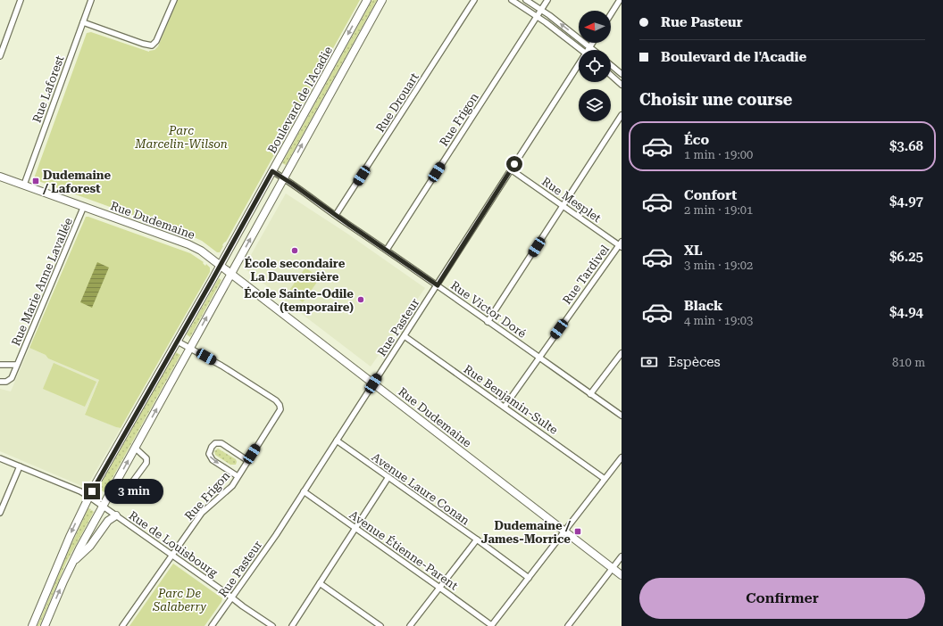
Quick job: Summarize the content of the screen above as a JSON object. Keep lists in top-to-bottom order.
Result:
{
  "streets": {
    "main road": ["Boulevard de l'Acadie", "Rue Dudemaine"],
    "street": [
      "Rue Laforest",
      "Rue Drouart",
      "Rue Frigon",
      "Rue Mesplet",
      "Rue Tardivel",
      "Rue Marie Anne Lavallée",
      "Rue Victor Doré",
      "Rue Pasteur",
      "Rue Benjamin-Sulte",
      "Avenue Laure Conan",
      "Rue de Louisbourg",
      "Avenue Étienne-Parent"
    ]
  },
  "crossings": [
    ["Rue Laforest", "Rue Dudemaine"],
    ["Boulevard de l'Acadie", "Rue Frigon"],
    ["Boulevard de l'Acadie", "Rue Dudemaine"],
    ["Boulevard de l'Acadie", "Rue Victor Doré"],
    ["Boulevard de l'Acadie", "Rue de Louisbourg"],
    ["Rue Drouart", "Rue Victor Doré"],
    ["Rue Frigon", "Rue Victor Doré"],
    ["Rue Frigon", "Rue de Louisbourg"],
    ["Rue Mesplet", "Rue Tardivel"],
    ["Rue Mesplet", "Rue Pasteur"],
    ["Rue Dudemaine", "Rue Marie Anne Lavallée"],
    ["Rue Dudemaine", "Rue Pasteur"],
    ["Rue Tardivel", "Rue Victor Doré"],
    ["Rue Tardivel", "Rue Benjamin-Sulte"],
    ["Rue Victor Doré", "Rue Pasteur"],
    ["Rue Pasteur", "Rue Benjamin-Sulte"],
    ["Rue Pasteur", "Avenue Laure Conan"],
    ["Rue Pasteur", "Rue de Louisbourg"],
    ["Rue Pasteur", "Avenue Étienne-Parent"]
  ],
  "parks": ["Parc Marcelin-Wilson", "Parc De Salaberry"],
  "places": {
    "transit": ["Dudemaine / Laforest", "Dudemaine / James-Morrice"],
    "other": ["École secondaire La Dauversière", "École Sainte-Odile (temporaire)"]
  },
  "north": "left",
  "page": {
    "banner": ["Rue Pasteur", "Boulevard de l'Acadie"],
    "heading": "Choisir une course",
    "list": [
      {
        "name": "Éco",
        "note": "1 min · 19:00",
        "value": "$3.68"
      },
      {
        "name": "Confort",
        "note": "2 min · 19:01",
        "value": "$4.97"
      },
      {
        "name": "XL",
        "note": "3 min · 19:02",
        "value": "$6.25"
      },
      {
        "name": "Black",
        "note": "4 min · 19:03",
        "value": "$4.94"
      }
    ],
    "pay": ["Espèces", "810 m"],
    "bubble": "3 min",
    "buttons": "Confirmer"
  }
}
